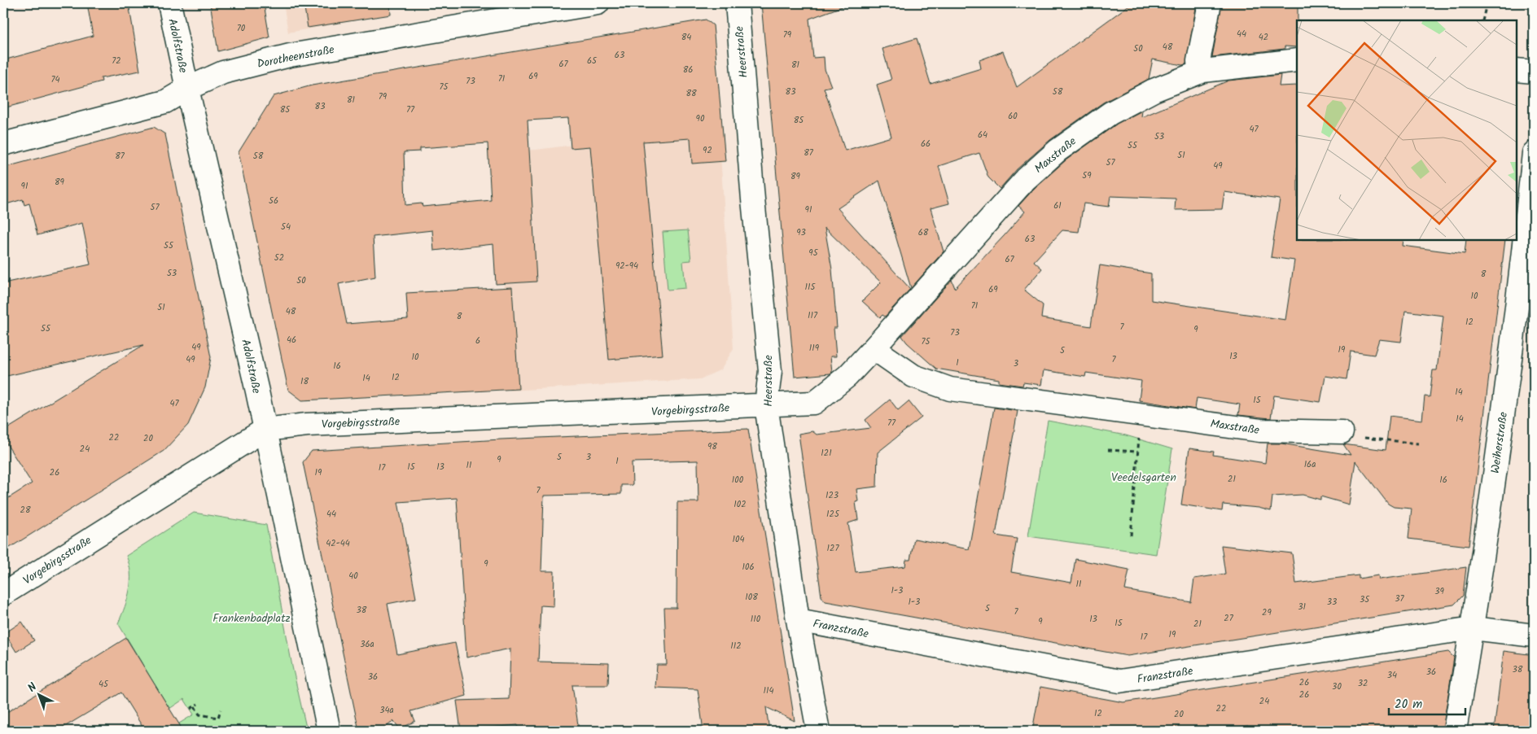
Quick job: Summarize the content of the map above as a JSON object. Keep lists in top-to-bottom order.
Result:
{
  "streets": {
    "street": [
      "Adolfstraße",
      "Heerstraße",
      "Dorotheenstraße",
      "Maxstraße",
      "Vorgebirgsstraße",
      "Weiherstraße",
      "Franzstraße"
    ]
  },
  "crossings": [
    ["Adolfstraße", "Dorotheenstraße"],
    ["Adolfstraße", "Vorgebirgsstraße"],
    ["Heerstraße", "Maxstraße"],
    ["Heerstraße", "Vorgebirgsstraße"],
    ["Heerstraße", "Franzstraße"],
    ["Maxstraße", "Vorgebirgsstraße"],
    ["Weiherstraße", "Franzstraße"]
  ],
  "parks": ["Veedelsgarten", "Frankenbadplatz"],
  "house_numbers": [
    "70",
    "44",
    "79",
    "84",
    "42",
    "48",
    "50",
    "63",
    "72",
    "65",
    "67",
    "81",
    "86",
    "69",
    "71",
    "74",
    "73",
    "75",
    "83",
    "58",
    "88",
    "79",
    "81",
    "83",
    "85",
    "77",
    "60",
    "90",
    "85",
    "47",
    "64",
    "53",
    "66",
    "55",
    "92",
    "87",
    "51",
    "87",
    "58",
    "57",
    "49",
    "59",
    "89",
    "89",
    "91",
    "56",
    "61",
    "57",
    "91",
    "54",
    "93",
    "68",
    "63",
    "55",
    "95",
    "52",
    "67",
    "92-94",
    "53",
    "8",
    "50",
    "115",
    "69",
    "10",
    "71",
    "51",
    "48",
    "117",
    "8",
    "12",
    "7",
    "55",
    "9",
    "73",
    "46",
    "6",
    "75",
    "49",
    "119",
    "19",
    "5",
    "13",
    "10",
    "49",
    "7",
    "1",
    "3",
    "16",
    "12",
    "14",
    "18",
    "14",
    "15",
    "47",
    "14",
    "77",
    "22",
    "20",
    "98",
    "24",
    "121",
    "5",
    "3",
    "9",
    "1",
    "16a",
    "11",
    "15",
    "13",
    "17",
    "26",
    "19",
    "21",
    "100",
    "16",
    "7",
    "123",
    "102",
    "28",
    "44",
    "125",
    "104",
    "42-44",
    "127",
    "9",
    "106",
    "40",
    "11",
    "1-3",
    "39",
    "108",
    "37",
    "35",
    "1-3",
    "33",
    "31",
    "5",
    "38",
    "7",
    "29",
    "27",
    "110",
    "13",
    "9",
    "15",
    "21",
    "19",
    "17",
    "36a",
    "112",
    "38",
    "36",
    "34",
    "36",
    "26",
    "32",
    "45",
    "30",
    "114",
    "26",
    "24",
    "22",
    "34a",
    "12",
    "20"
  ],
  "scale_bar": "20 m",
  "north": "top left"
}
